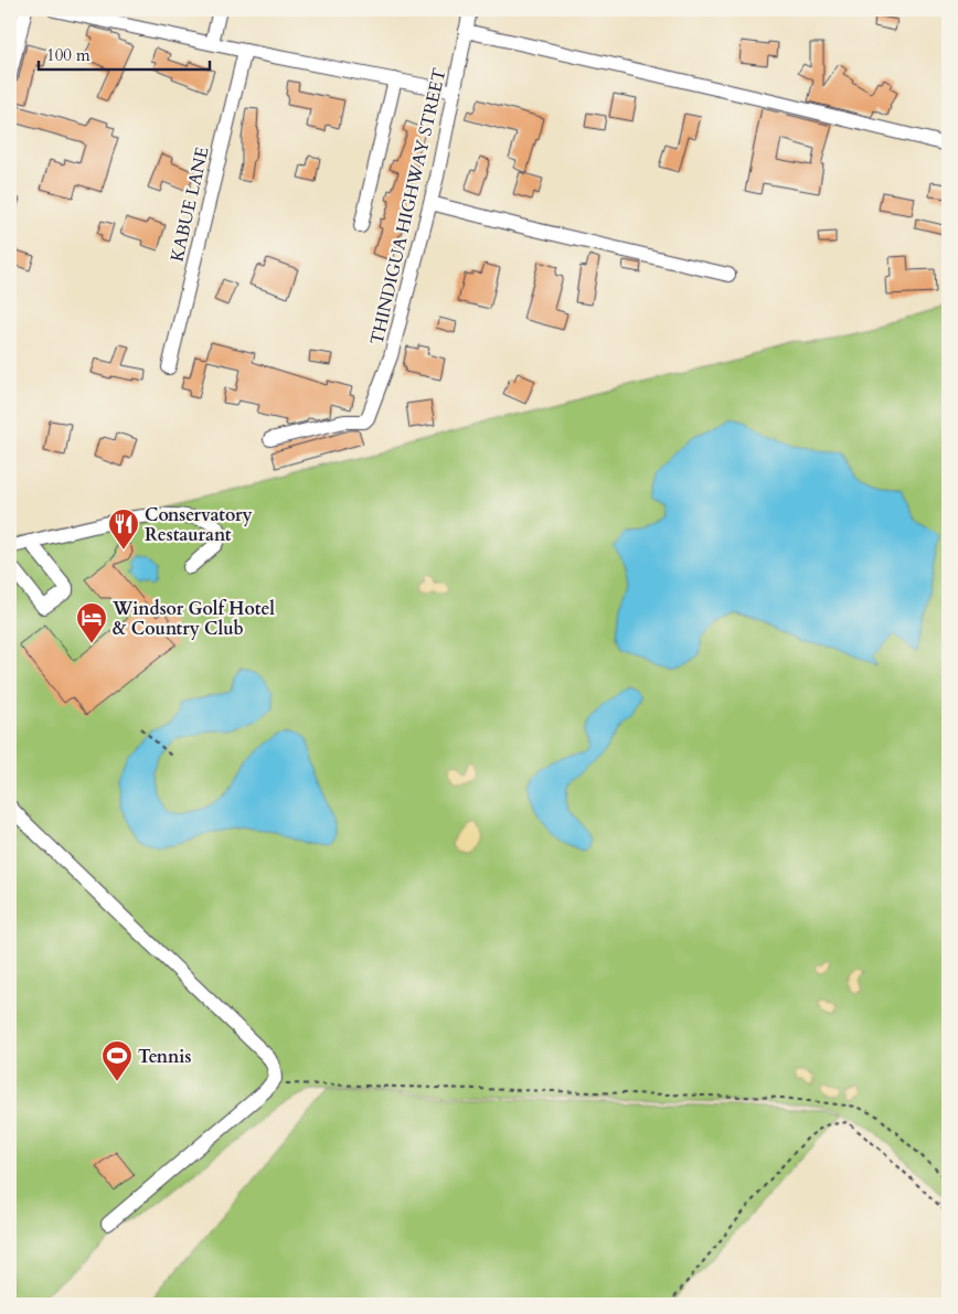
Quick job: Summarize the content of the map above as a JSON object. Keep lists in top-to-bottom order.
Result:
{
  "streets": {
    "street": ["KABUE LANE", "THINDIGUA HIGHWAY STREET"]
  },
  "places": {
    "restaurant": ["Conservatory Restaurant"],
    "hotel": ["Windsor Golf Hotel & Country Club"],
    "sports": ["Tennis"]
  },
  "scale_bar": "100 m"
}
